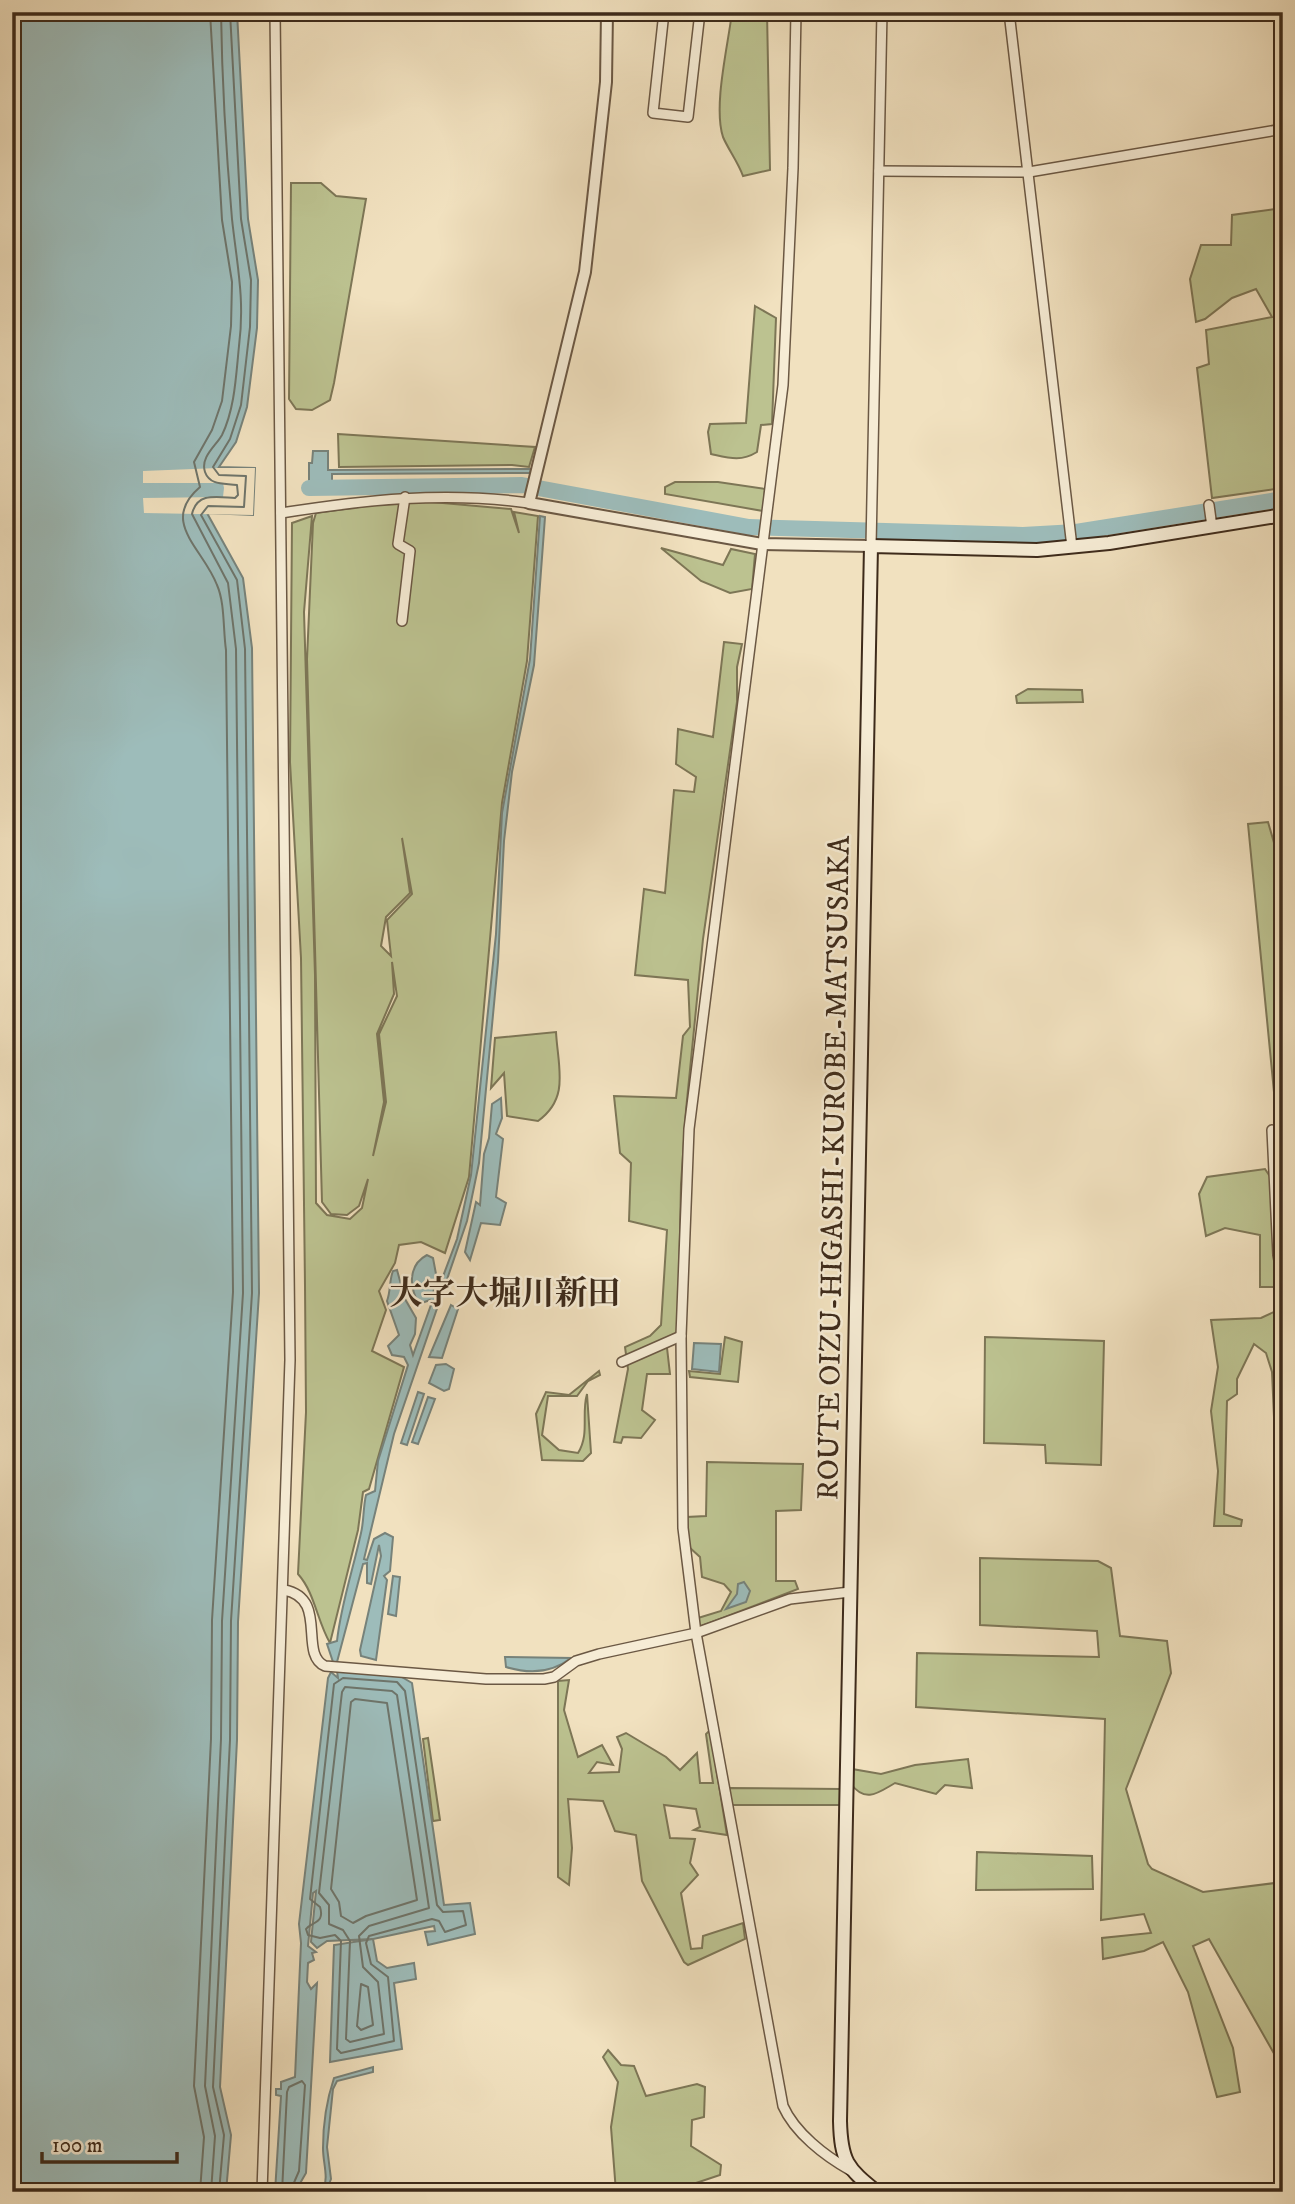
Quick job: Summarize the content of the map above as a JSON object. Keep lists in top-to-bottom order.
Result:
{
  "streets": {
    "main road": ["ROUTE OIZU-HIGASHI-KUROBE-MATSUSAKA"]
  },
  "districts": ["大字大堀川新田"],
  "scale_bar": "100 m"
}
